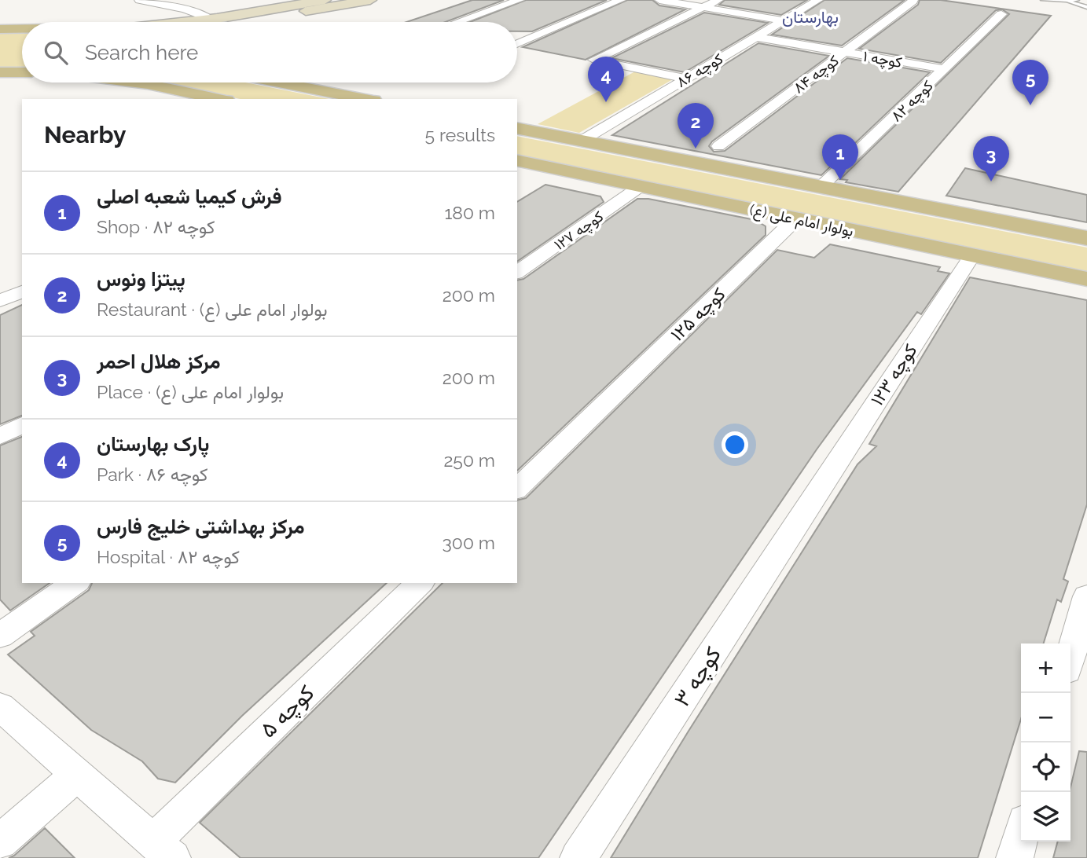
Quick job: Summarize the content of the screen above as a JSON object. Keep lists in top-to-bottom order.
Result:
{
  "streets": {
    "main road": ["بولوار امام علی (ع)"],
    "street": [
      "کوچه ۱",
      "کوچه ۸۶",
      "کوچه ۸۴",
      "کوچه ۸۲",
      "کوچه ۱۲۷",
      "کوچه ۱۲۵",
      "کوچه ۱۲۳",
      "کوچه ۳",
      "کوچه ۵"
    ]
  },
  "crossings": [
    ["کوچه ۱", "کوچه ۸۶"],
    ["کوچه ۱", "کوچه ۸۴"],
    ["کوچه ۱", "کوچه ۸۲"],
    ["کوچه ۸۶", "بولوار امام علی (ع)"],
    ["کوچه ۸۲", "بولوار امام علی (ع)"],
    ["بولوار امام علی (ع)", "کوچه ۱۲۷"],
    ["بولوار امام علی (ع)", "کوچه ۱۲۵"],
    ["بولوار امام علی (ع)", "کوچه ۱۲۳"],
    ["کوچه ۱۲۳", "کوچه ۳"]
  ],
  "districts": ["بهارستان"],
  "page": {
    "search": "Search here",
    "pins": [
      "4",
      "5",
      "2",
      "1",
      "3"
    ],
    "heading": ["Nearby", "5 results"],
    "list": [
      {
        "mark": "1",
        "name": "فرش کیمیا شعبه اصلی",
        "note": "Shop · کوچه ۸۲",
        "value": "180 m"
      },
      {
        "mark": "2",
        "name": "پیتزا ونوس",
        "note": "Restaurant · بولوار امام علی (ع)",
        "value": "200 m"
      },
      {
        "mark": "3",
        "name": "مرکز هلال احمر",
        "note": "Place · بولوار امام علی (ع)",
        "value": "200 m"
      },
      {
        "mark": "4",
        "name": "پارک بهارستان",
        "note": "Park · کوچه ۸۶",
        "value": "250 m"
      },
      {
        "mark": "5",
        "name": "مرکز بهداشتی خلیج فارس",
        "note": "Hospital · کوچه ۸۲",
        "value": "300 m"
      }
    ],
    "map_buttons": ["+", "−"]
  }
}
